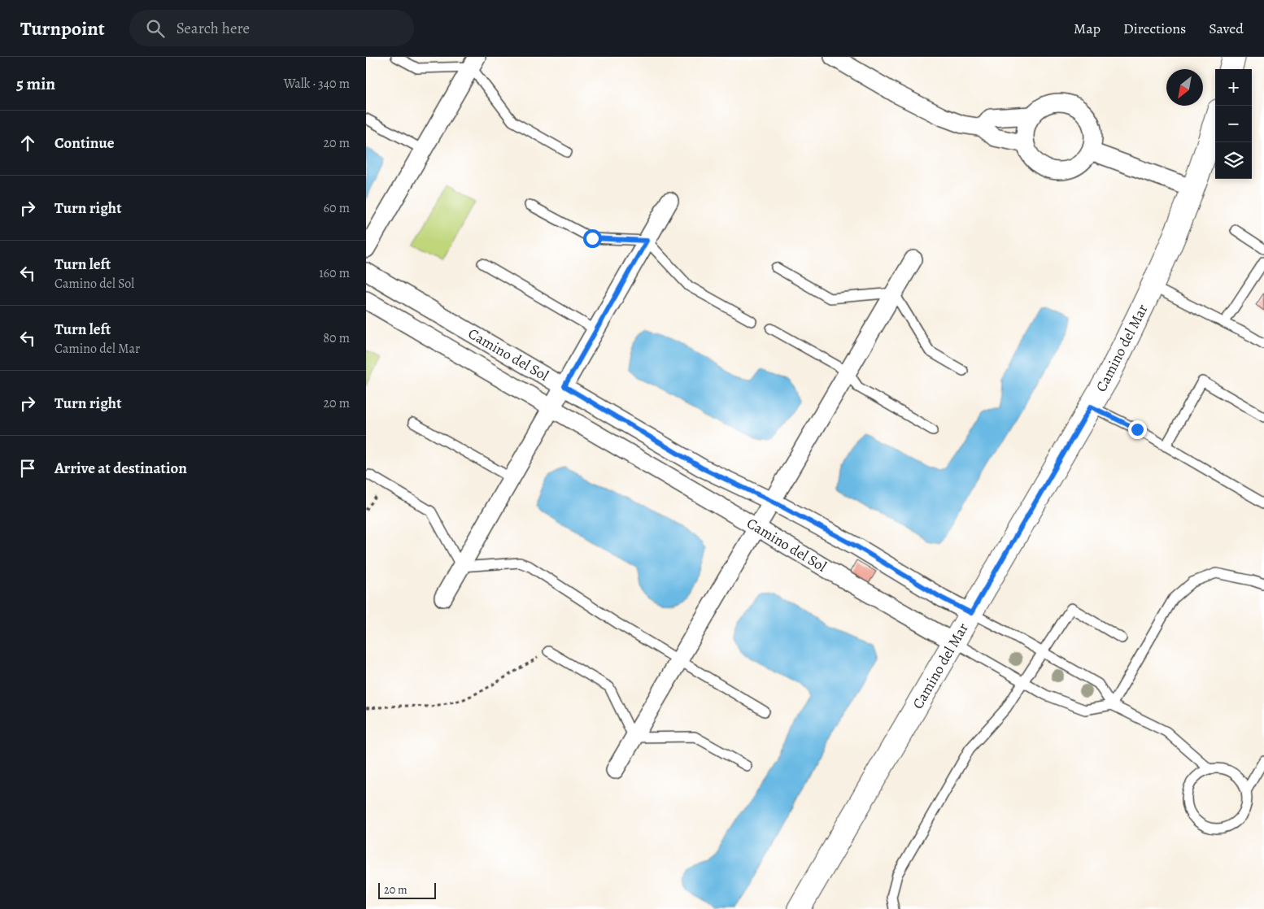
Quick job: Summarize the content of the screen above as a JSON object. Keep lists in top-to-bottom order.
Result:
{
  "streets": {
    "street": ["Camino del Mar", "Camino del Sol"]
  },
  "crossings": [
    ["Camino del Mar", "Camino del Sol"]
  ],
  "scale_bar": "20 m",
  "north": "bottom left",
  "page": {
    "header": "Turnpoint",
    "search": "Search here",
    "nav": ["Map", "Directions", "Saved"],
    "heading": ["5 min", "Walk · 340 m"],
    "map_buttons": ["+", "−"],
    "list": [
      ["Continue", "20 m"],
      ["Turn right", "60 m"],
      ["Turn left", "Camino del Sol", "160 m"],
      ["Turn left", "Camino del Mar", "80 m"],
      ["Turn right", "20 m"],
      "Arrive at destination"
    ],
    "scale": "20 m"
  }
}
